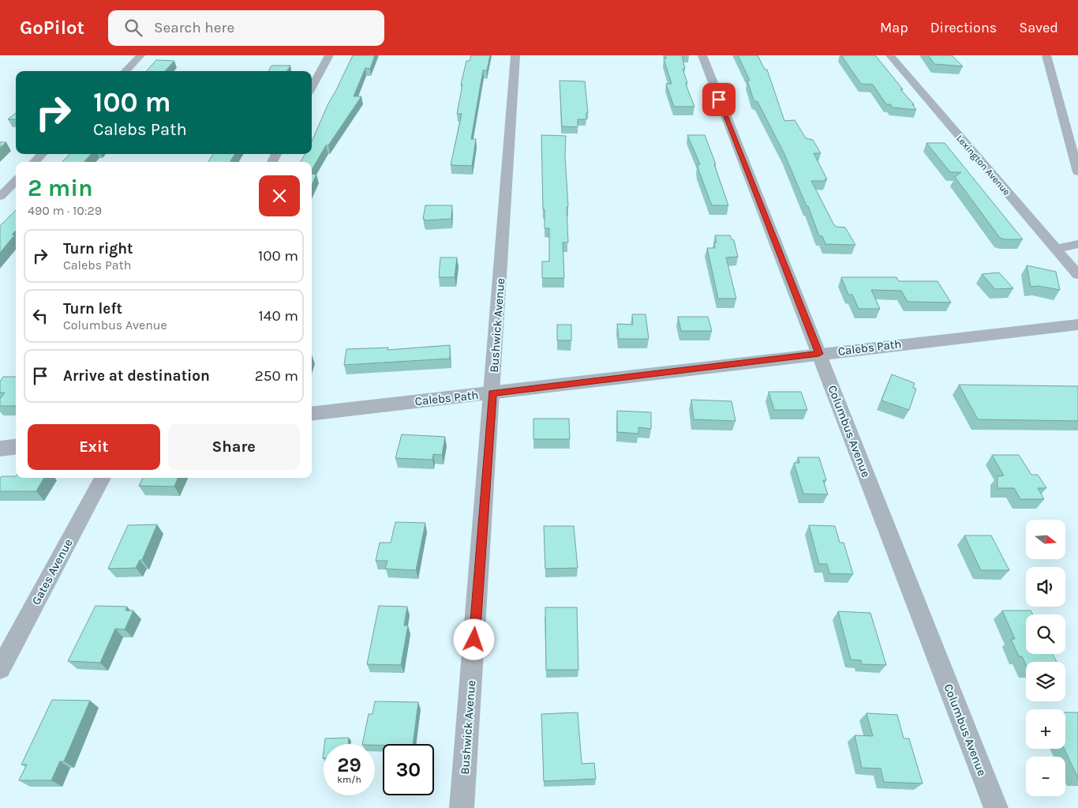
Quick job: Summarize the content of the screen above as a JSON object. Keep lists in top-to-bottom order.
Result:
{
  "streets": {
    "street": [
      "Lexington Avenue",
      "Bushwick Avenue",
      "Calebs Path",
      "Columbus Avenue",
      "Gates Avenue"
    ]
  },
  "crossings": [
    ["Bushwick Avenue", "Calebs Path"],
    ["Calebs Path", "Columbus Avenue"]
  ],
  "north": "right",
  "page": {
    "header": "GoPilot",
    "search": "Search here",
    "nav": ["Map", "Directions", "Saved"],
    "turn": ["100 m", "Calebs Path"],
    "heading": ["2 min", "490 m · 10:29"],
    "list": [
      {
        "name": "Turn right",
        "note": "Calebs Path",
        "value": "100 m"
      },
      {
        "name": "Turn left",
        "note": "Columbus Avenue",
        "value": "140 m"
      },
      {
        "name": "Arrive at destination",
        "value": "250 m"
      }
    ],
    "buttons": ["Exit", "Share"],
    "map_buttons": ["+", "−"],
    "speed": "29 km/h",
    "limit": "30"
  }
}
